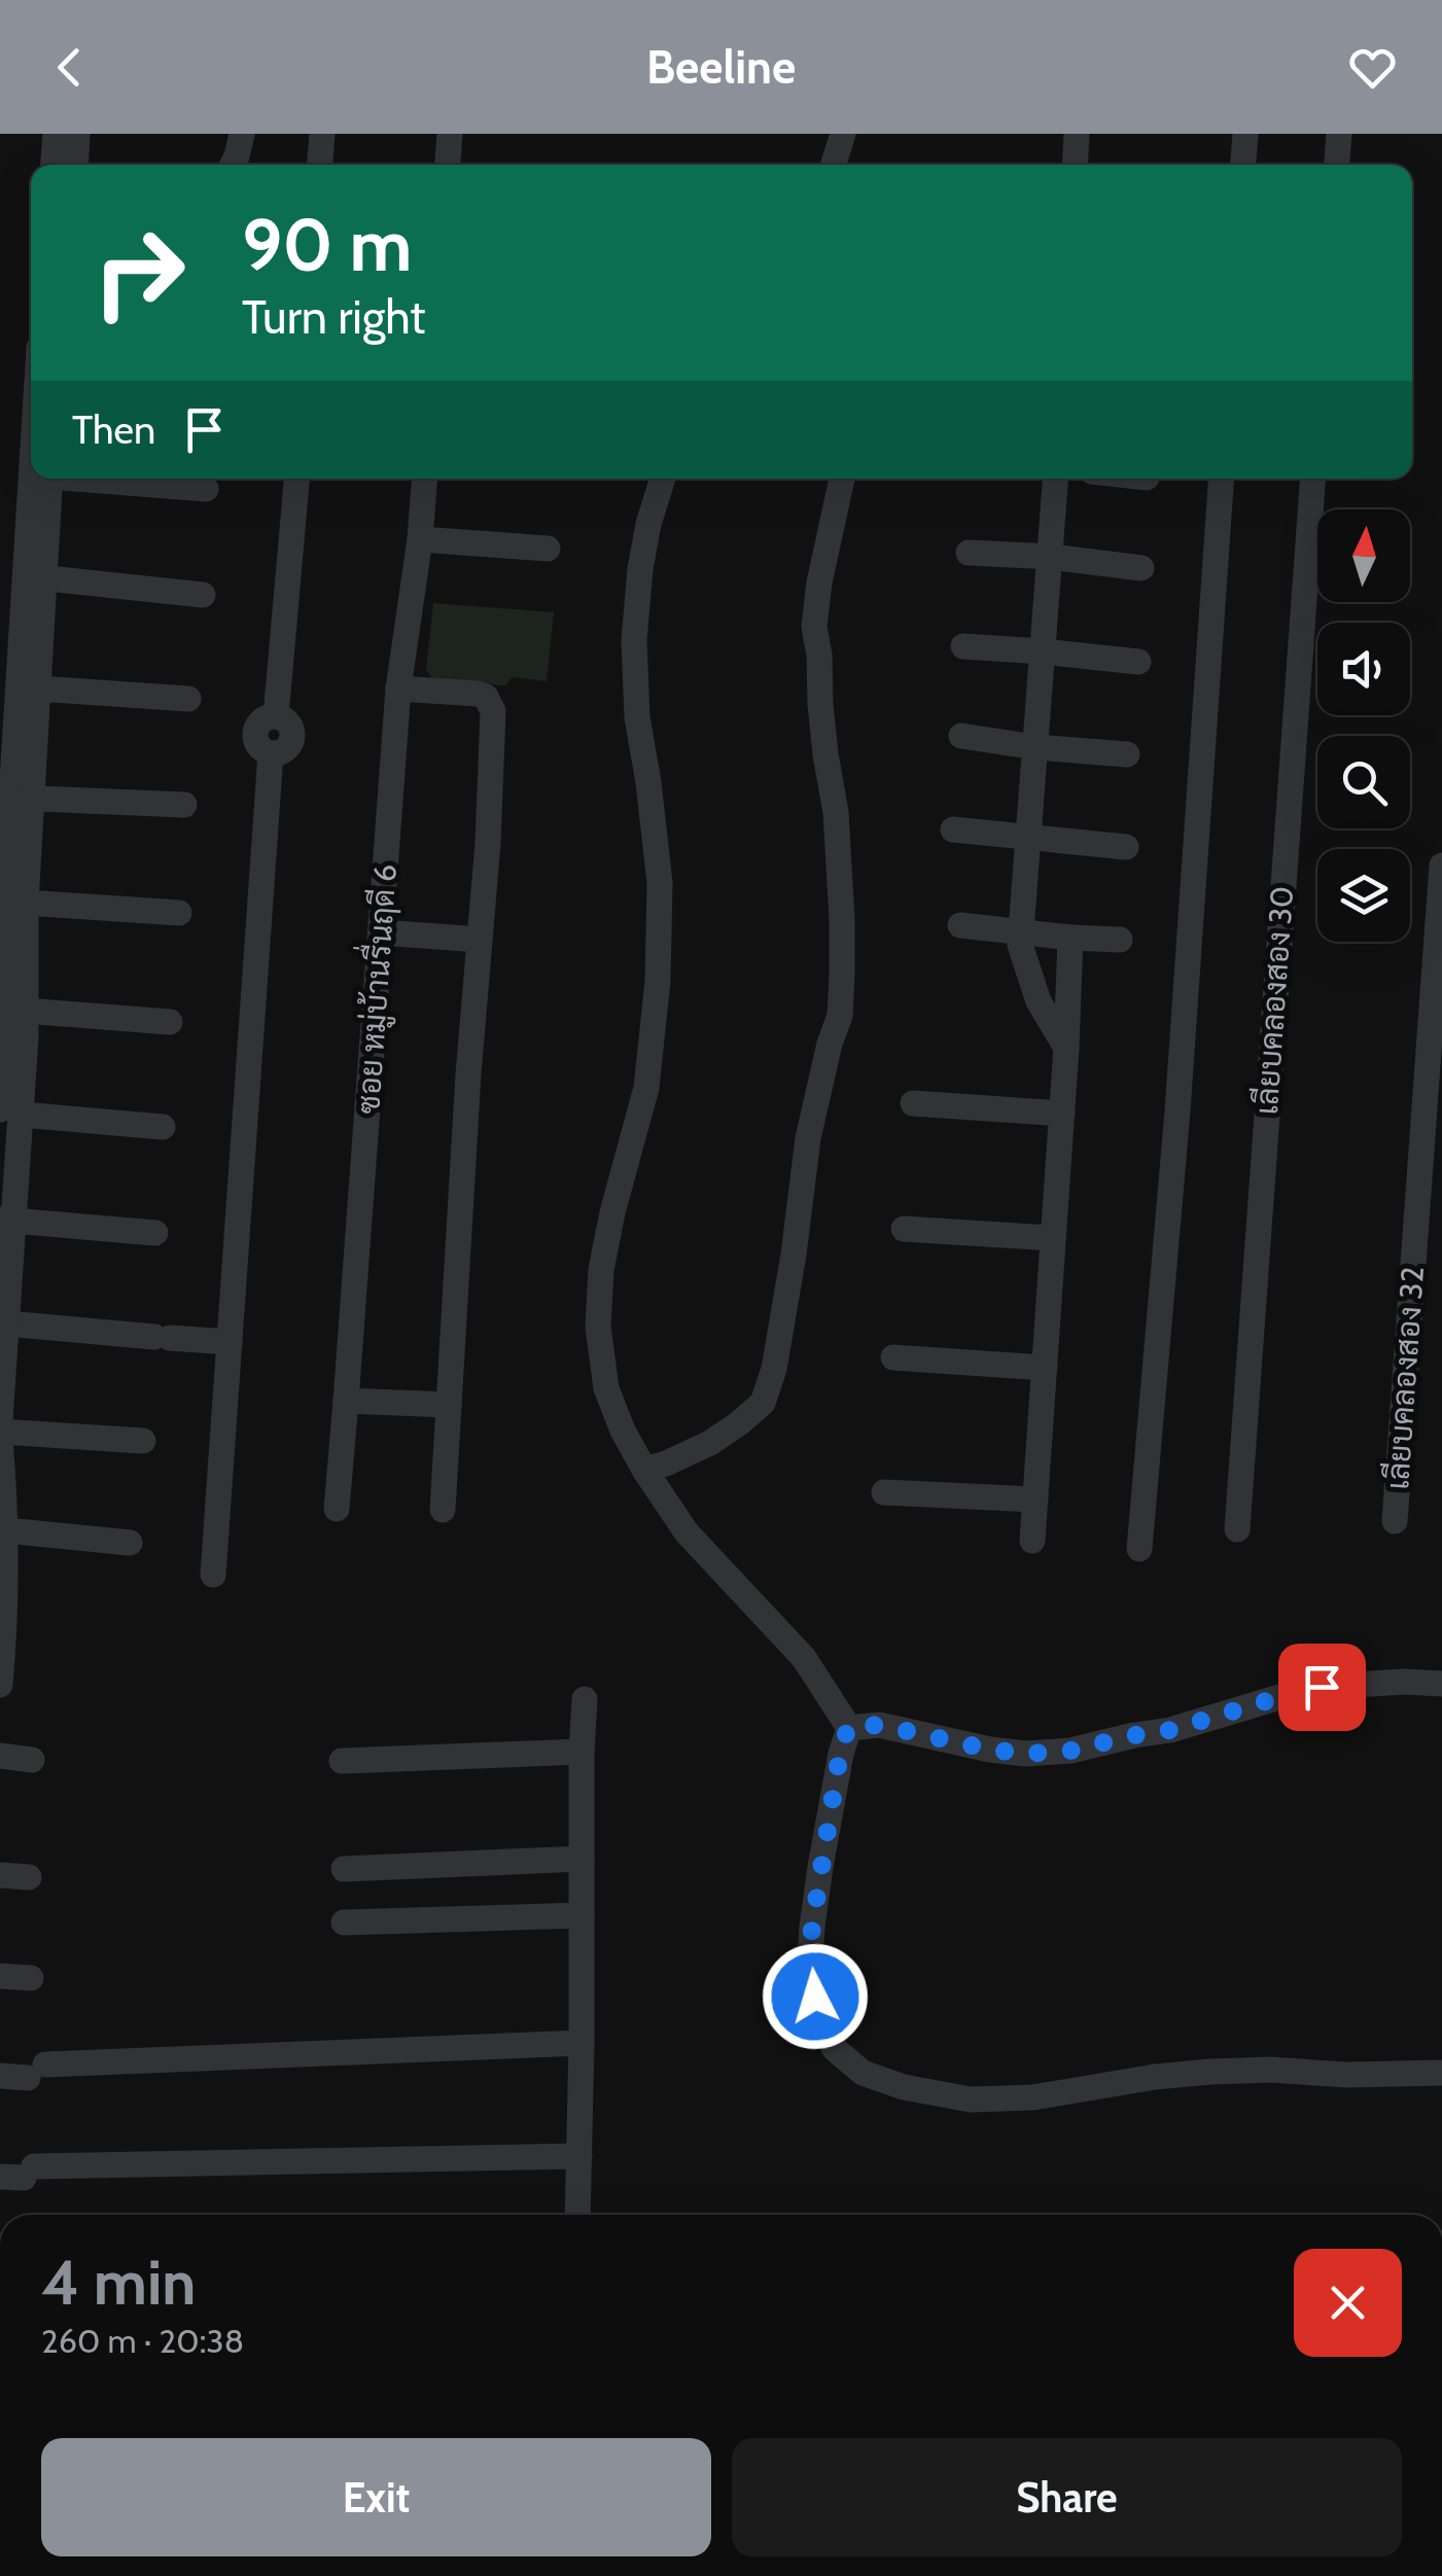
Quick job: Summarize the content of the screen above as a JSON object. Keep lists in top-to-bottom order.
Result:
{
  "streets": {
    "street": ["ซอย หมู่บ้านรื่นฤดี 6", "เลียบคลองสอง 30", "เลียบคลองสอง 32"]
  },
  "north": "top",
  "page": {
    "header": "Beeline",
    "turn": ["90 m", "Turn right"],
    "then": "Then",
    "heading": ["4 min", "260 m · 20:38"],
    "buttons": ["Exit", "Share"]
  }
}
